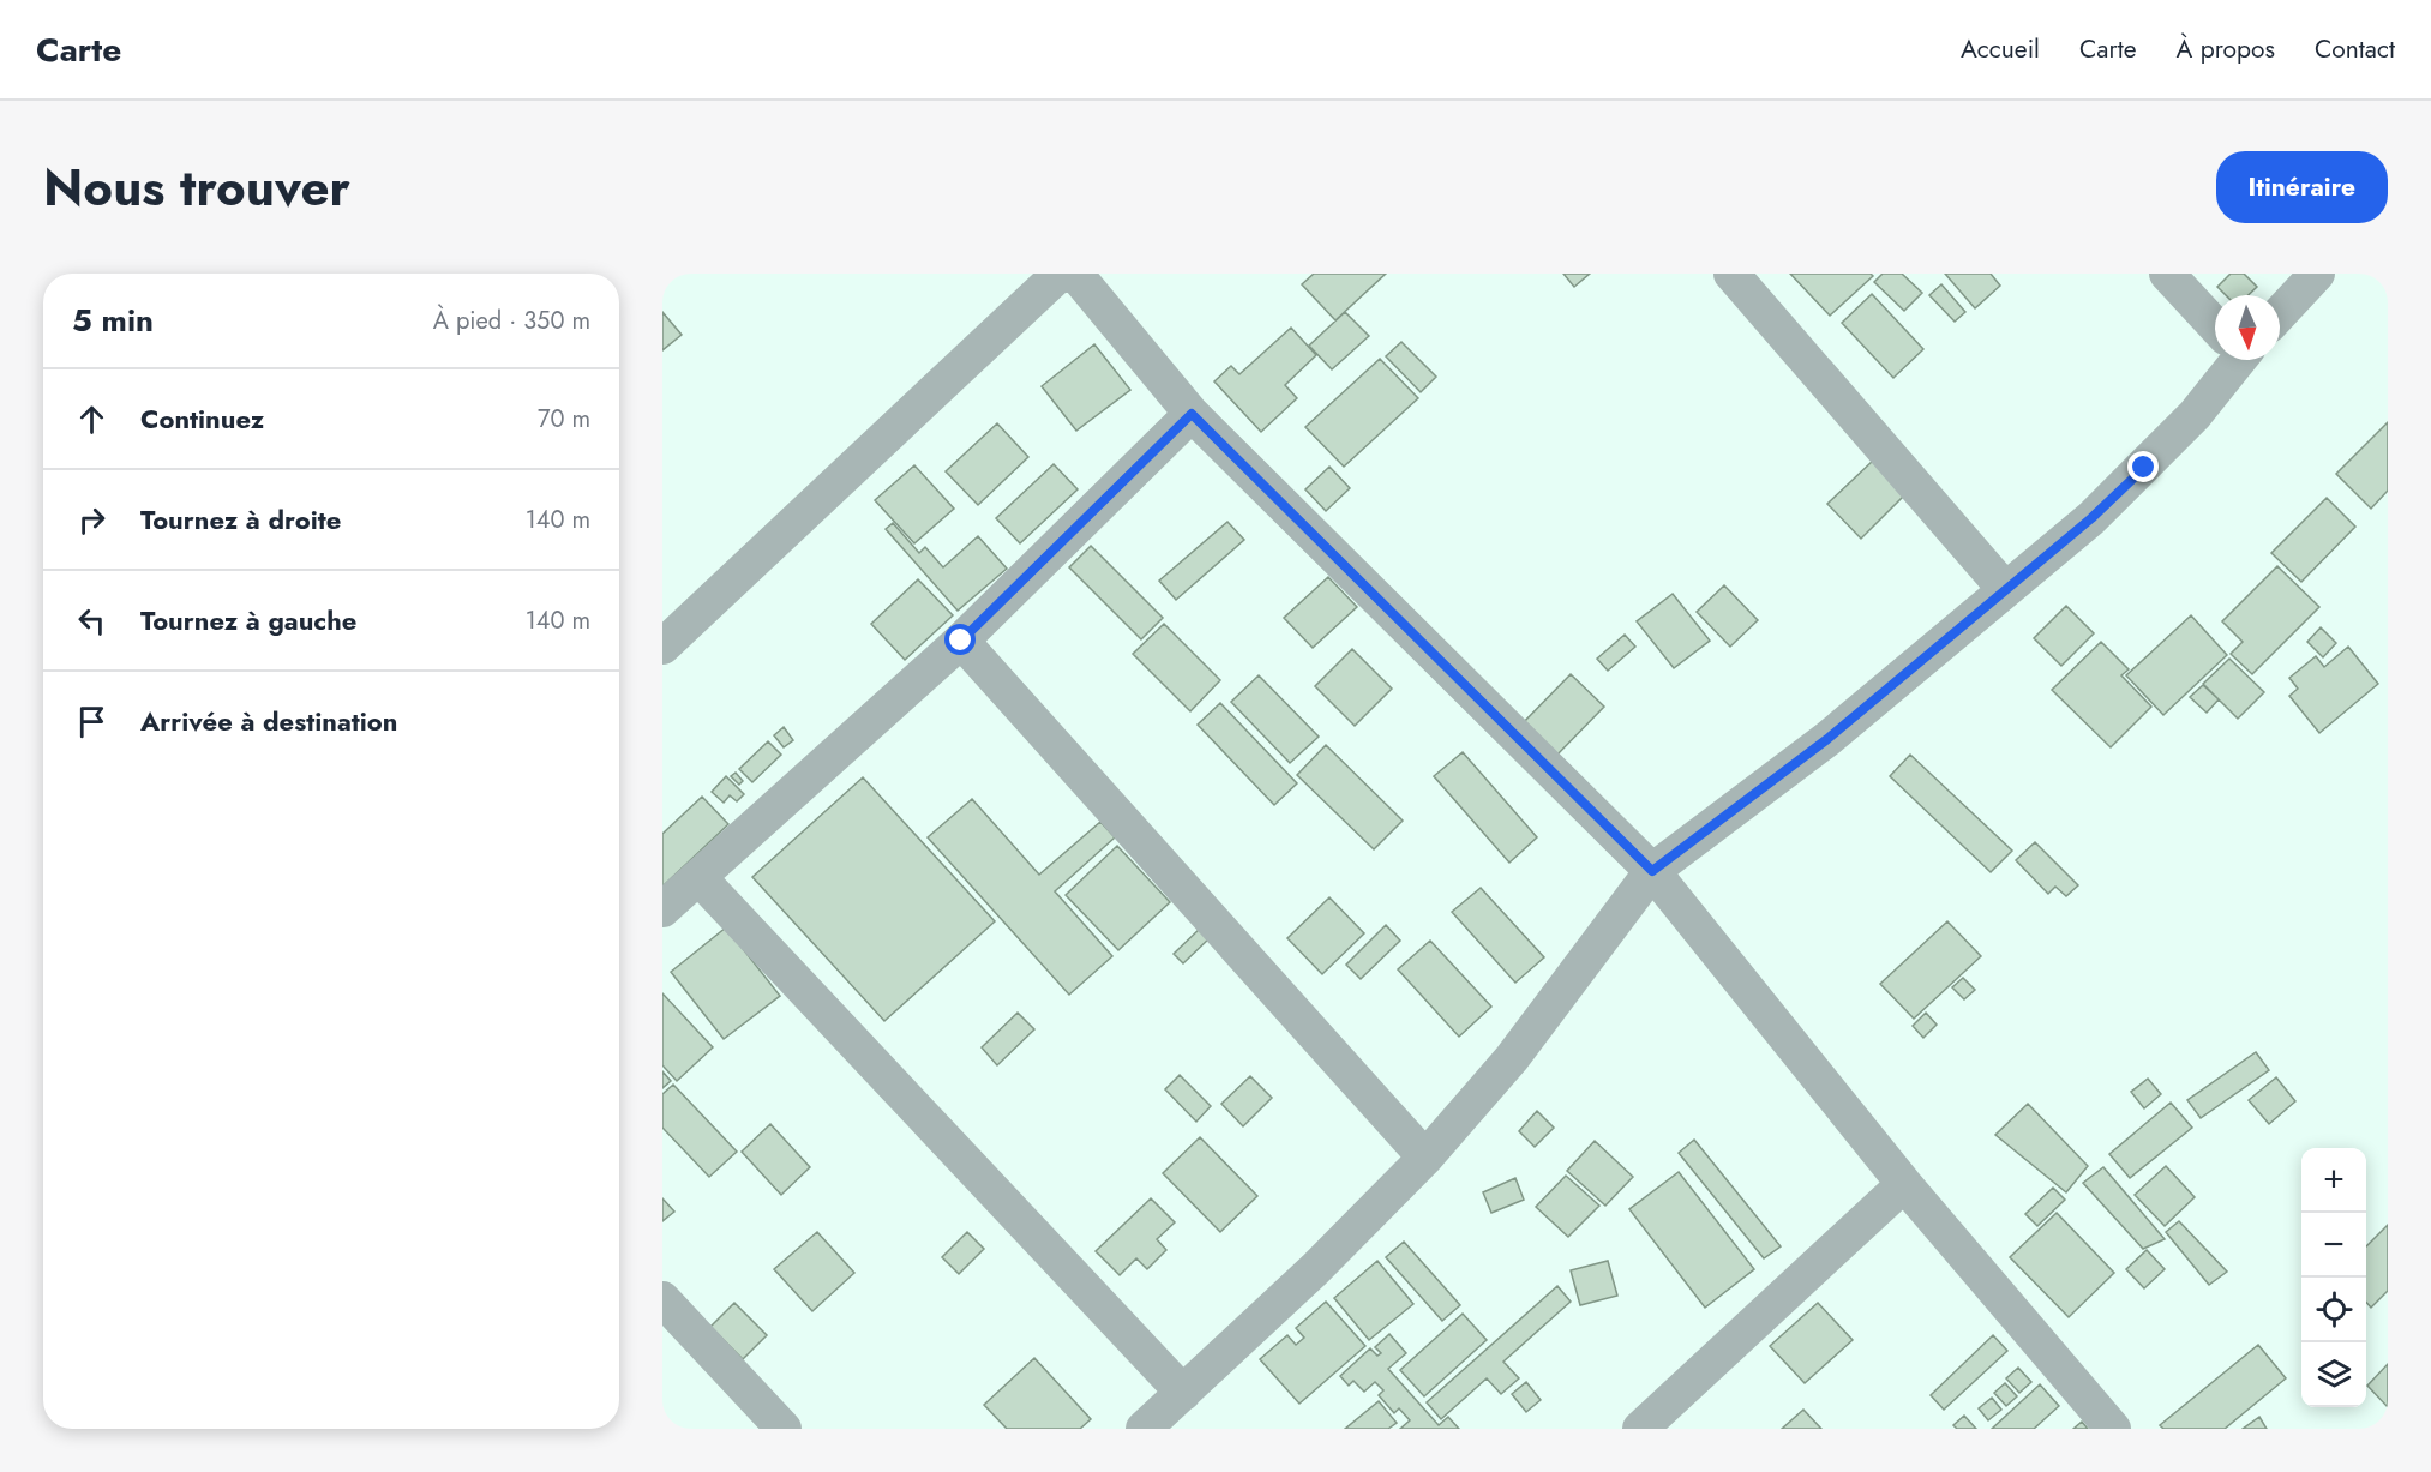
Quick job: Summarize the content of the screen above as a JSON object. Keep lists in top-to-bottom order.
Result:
{
  "north": "bottom",
  "page": {
    "header": "Carte",
    "nav": [
      "Accueil",
      "Carte",
      "À propos",
      "Contact"
    ],
    "title": "Nous trouver",
    "buttons": "Itinéraire",
    "heading": ["5 min", "À pied · 350 m"],
    "list": [
      ["Continuez", "70 m"],
      ["Tournez à droite", "140 m"],
      ["Tournez à gauche", "140 m"],
      "Arrivée à destination"
    ],
    "map_buttons": ["+", "−"]
  }
}
